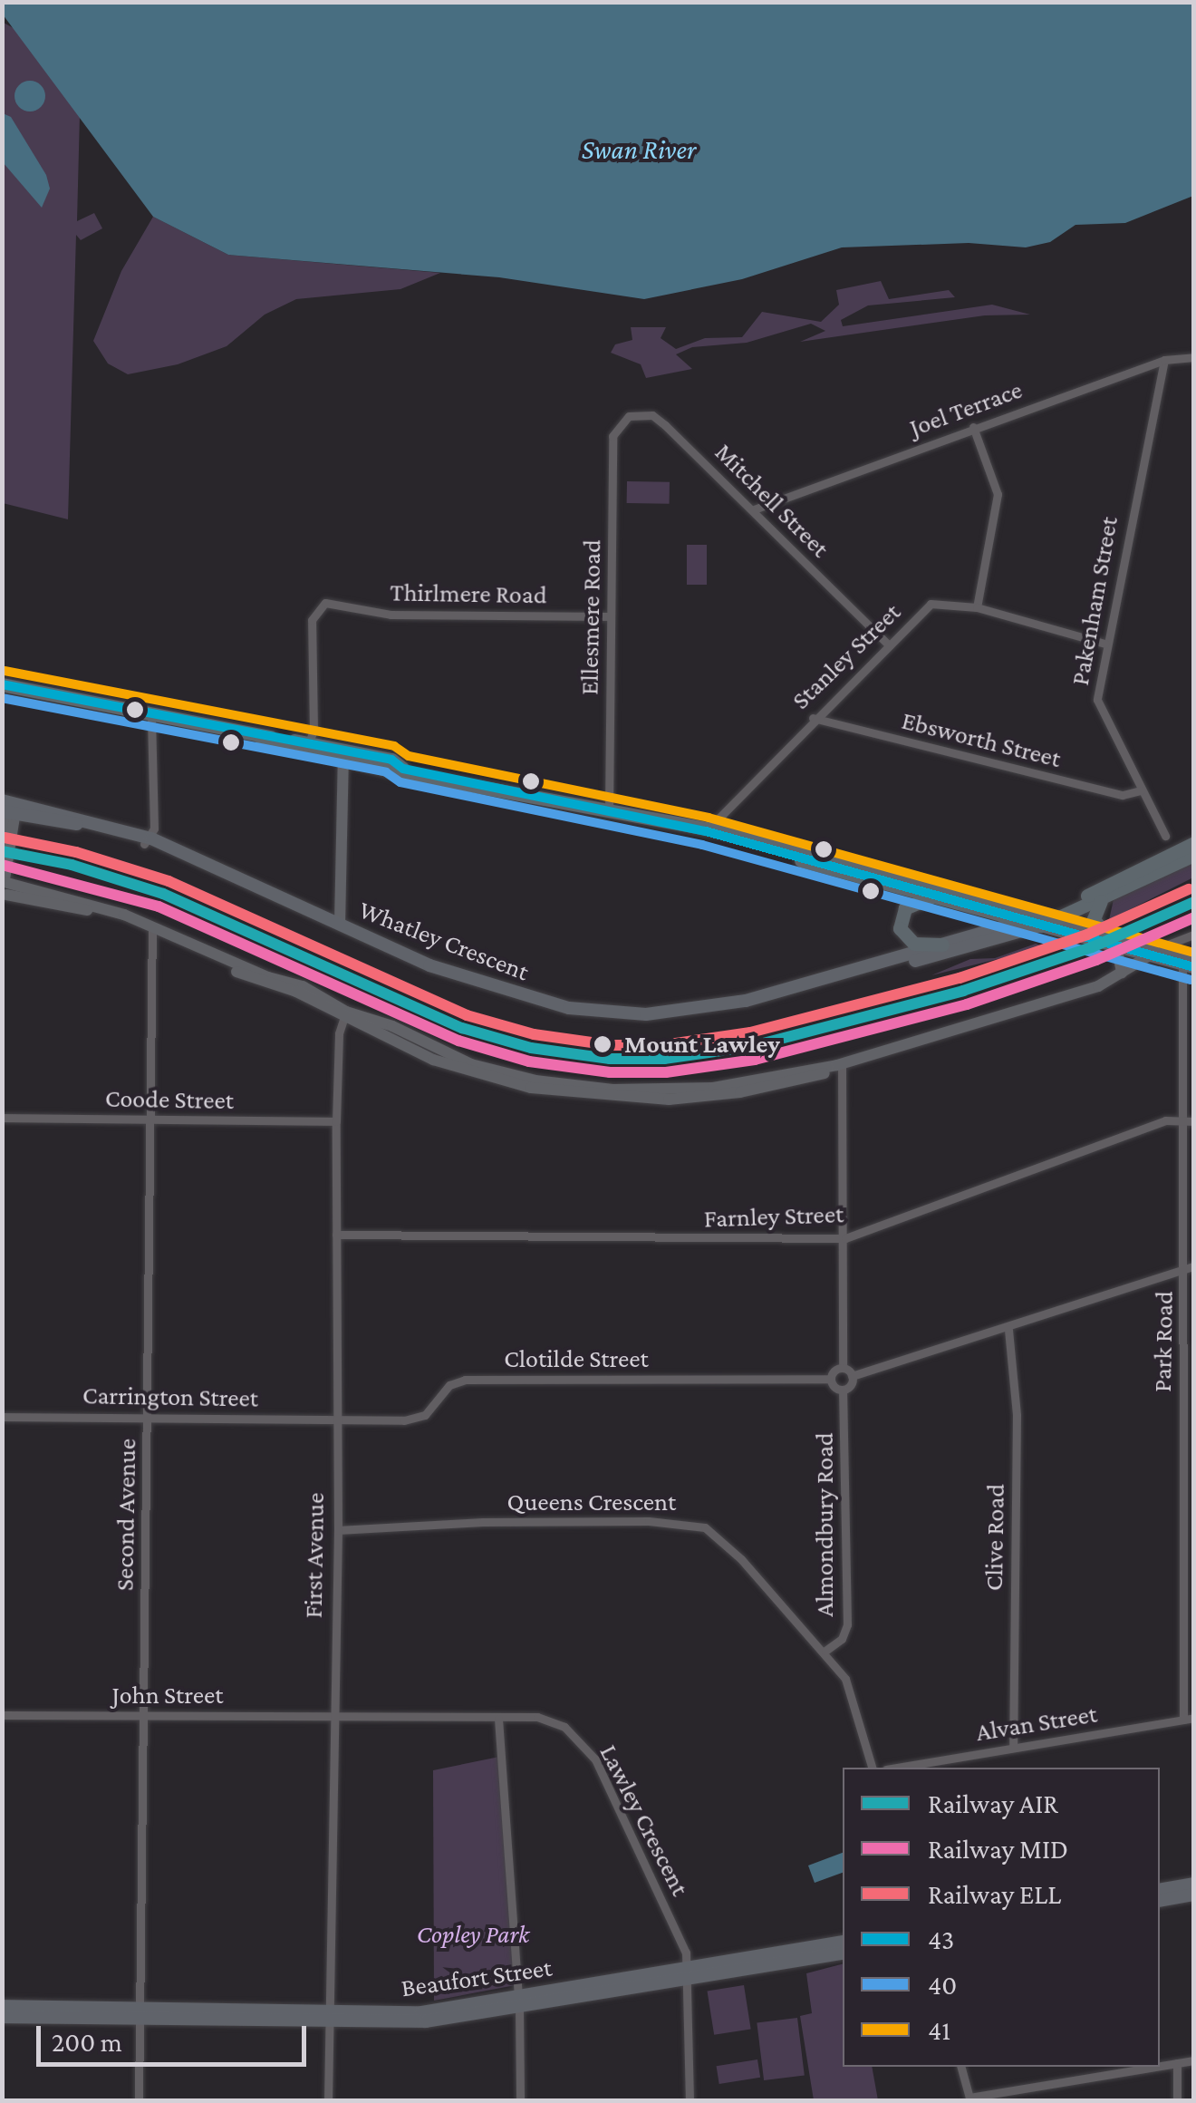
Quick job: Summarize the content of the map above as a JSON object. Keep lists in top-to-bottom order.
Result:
{
  "streets": {
    "main road": ["Whatley Crescent", "Beaufort Street"],
    "street": [
      "Joel Terrace",
      "Mitchell Street",
      "Thirlmere Road",
      "Pakenham Street",
      "Ellesmere Road",
      "Stanley Street",
      "Ebsworth Street",
      "Coode Street",
      "Farnley Street",
      "Park Road",
      "Clotilde Street",
      "Carrington Street",
      "Queens Crescent",
      "Second Avenue",
      "Almondbury Road",
      "Clive Road",
      "First Avenue",
      "John Street",
      "Alvan Street",
      "Lawley Crescent"
    ]
  },
  "crossings": [
    ["Joel Terrace", "Mitchell Street"],
    ["Joel Terrace", "Pakenham Street"],
    ["Mitchell Street", "Ellesmere Road"],
    ["Mitchell Street", "Stanley Street"],
    ["Thirlmere Road", "Ellesmere Road"],
    ["Pakenham Street", "Stanley Street"],
    ["Pakenham Street", "Ebsworth Street"],
    ["Stanley Street", "Ebsworth Street"],
    ["Coode Street", "Second Avenue"],
    ["Coode Street", "First Avenue"],
    ["Farnley Street", "Park Road"],
    ["Farnley Street", "First Avenue"],
    ["Park Road", "Alvan Street"],
    ["Clotilde Street", "Carrington Street"],
    ["Clotilde Street", "First Avenue"],
    ["Carrington Street", "Second Avenue"],
    ["Carrington Street", "First Avenue"],
    ["Queens Crescent", "Almondbury Road"],
    ["Queens Crescent", "First Avenue"],
    ["Second Avenue", "John Street"],
    ["Second Avenue", "Beaufort Street"],
    ["Clive Road", "Alvan Street"],
    ["First Avenue", "John Street"],
    ["First Avenue", "Lawley Crescent"],
    ["First Avenue", "Beaufort Street"],
    ["John Street", "Lawley Crescent"],
    ["Lawley Crescent", "Beaufort Street"]
  ],
  "water": ["Swan River"],
  "parks": ["Copley Park"],
  "places": ["Mount Lawley"],
  "lines": [
    "transit line 41",
    "transit line 43",
    "transit line 40",
    "rail line ELL",
    "rail line AIR",
    "rail line MID"
  ],
  "legend": [
    "Railway AIR",
    "Railway MID",
    "Railway ELL",
    "43",
    "40",
    "41"
  ],
  "scale_bar": "200 m"
}
